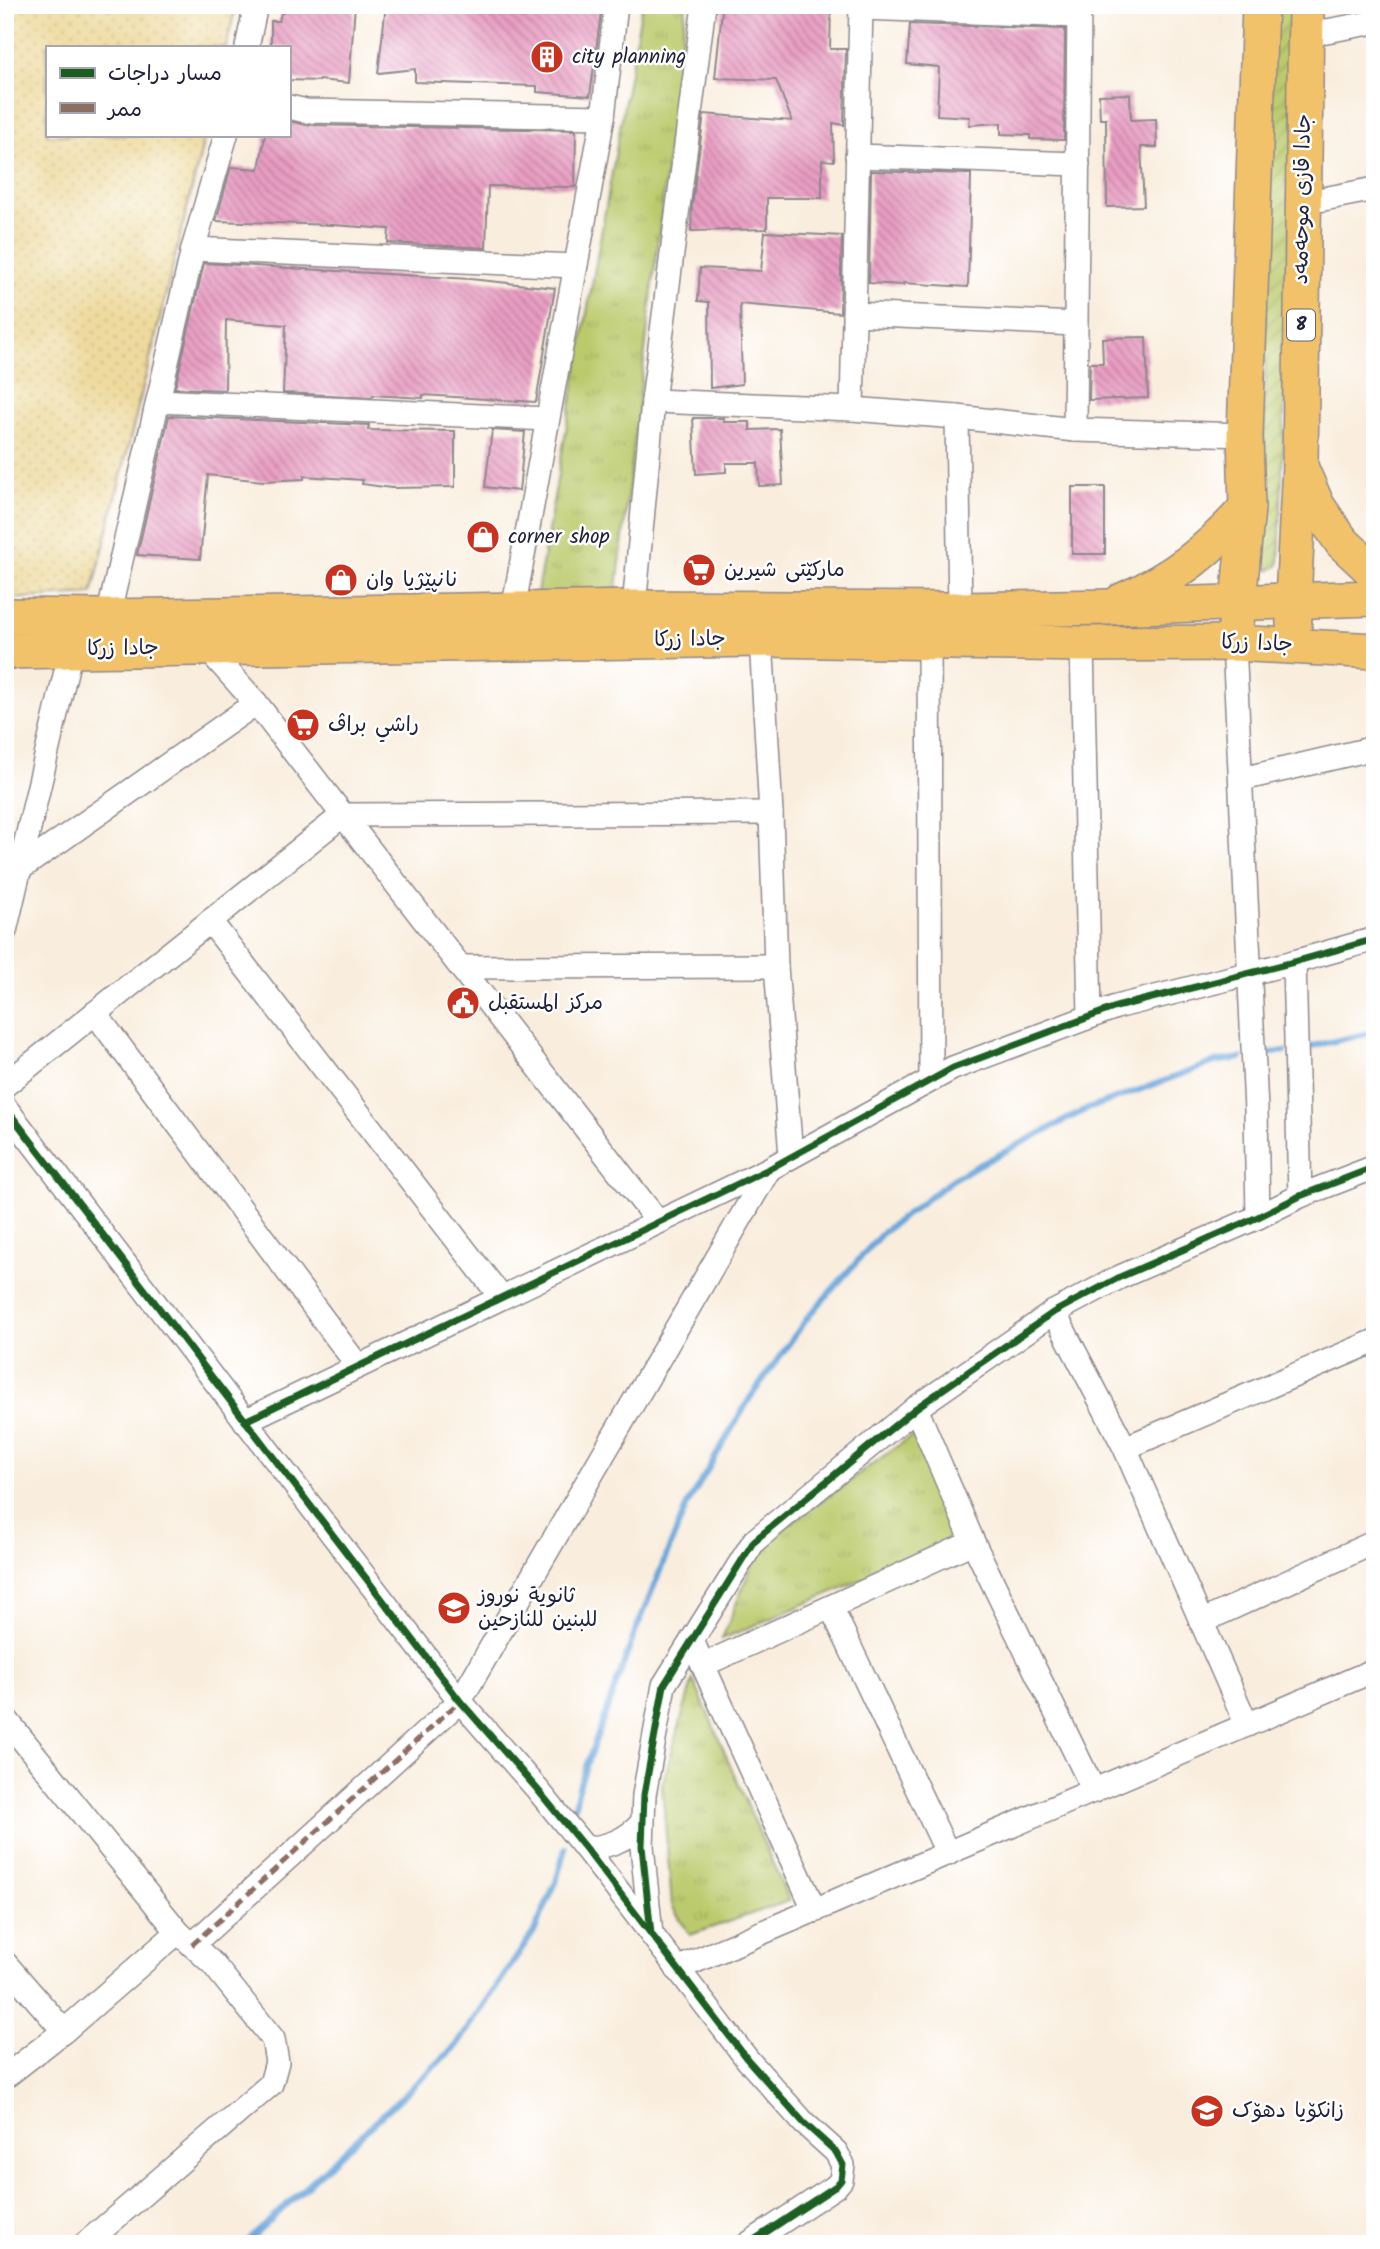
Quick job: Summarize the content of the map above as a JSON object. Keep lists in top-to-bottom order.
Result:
{
  "streets": {
    "main road": ["جادا قازی موحەمەد", "8", "جادا زرکا"]
  },
  "crossings": [
    ["جادا قازی موحەمەد", "جادا زرکا"]
  ],
  "places": {
    "building": ["city planning"],
    "shop": ["corner shop", "نانپێژیا وان"],
    "supermarket": ["مارکێتی شیرین", "راشي براڤ"],
    "public building": ["مركز المستقبل"],
    "school or university": ["ثانوية نوروز للبنين للنازحين", "زانکۆیا دهۆک"]
  },
  "legend": ["مسار دراجات", "ممر"]
}
